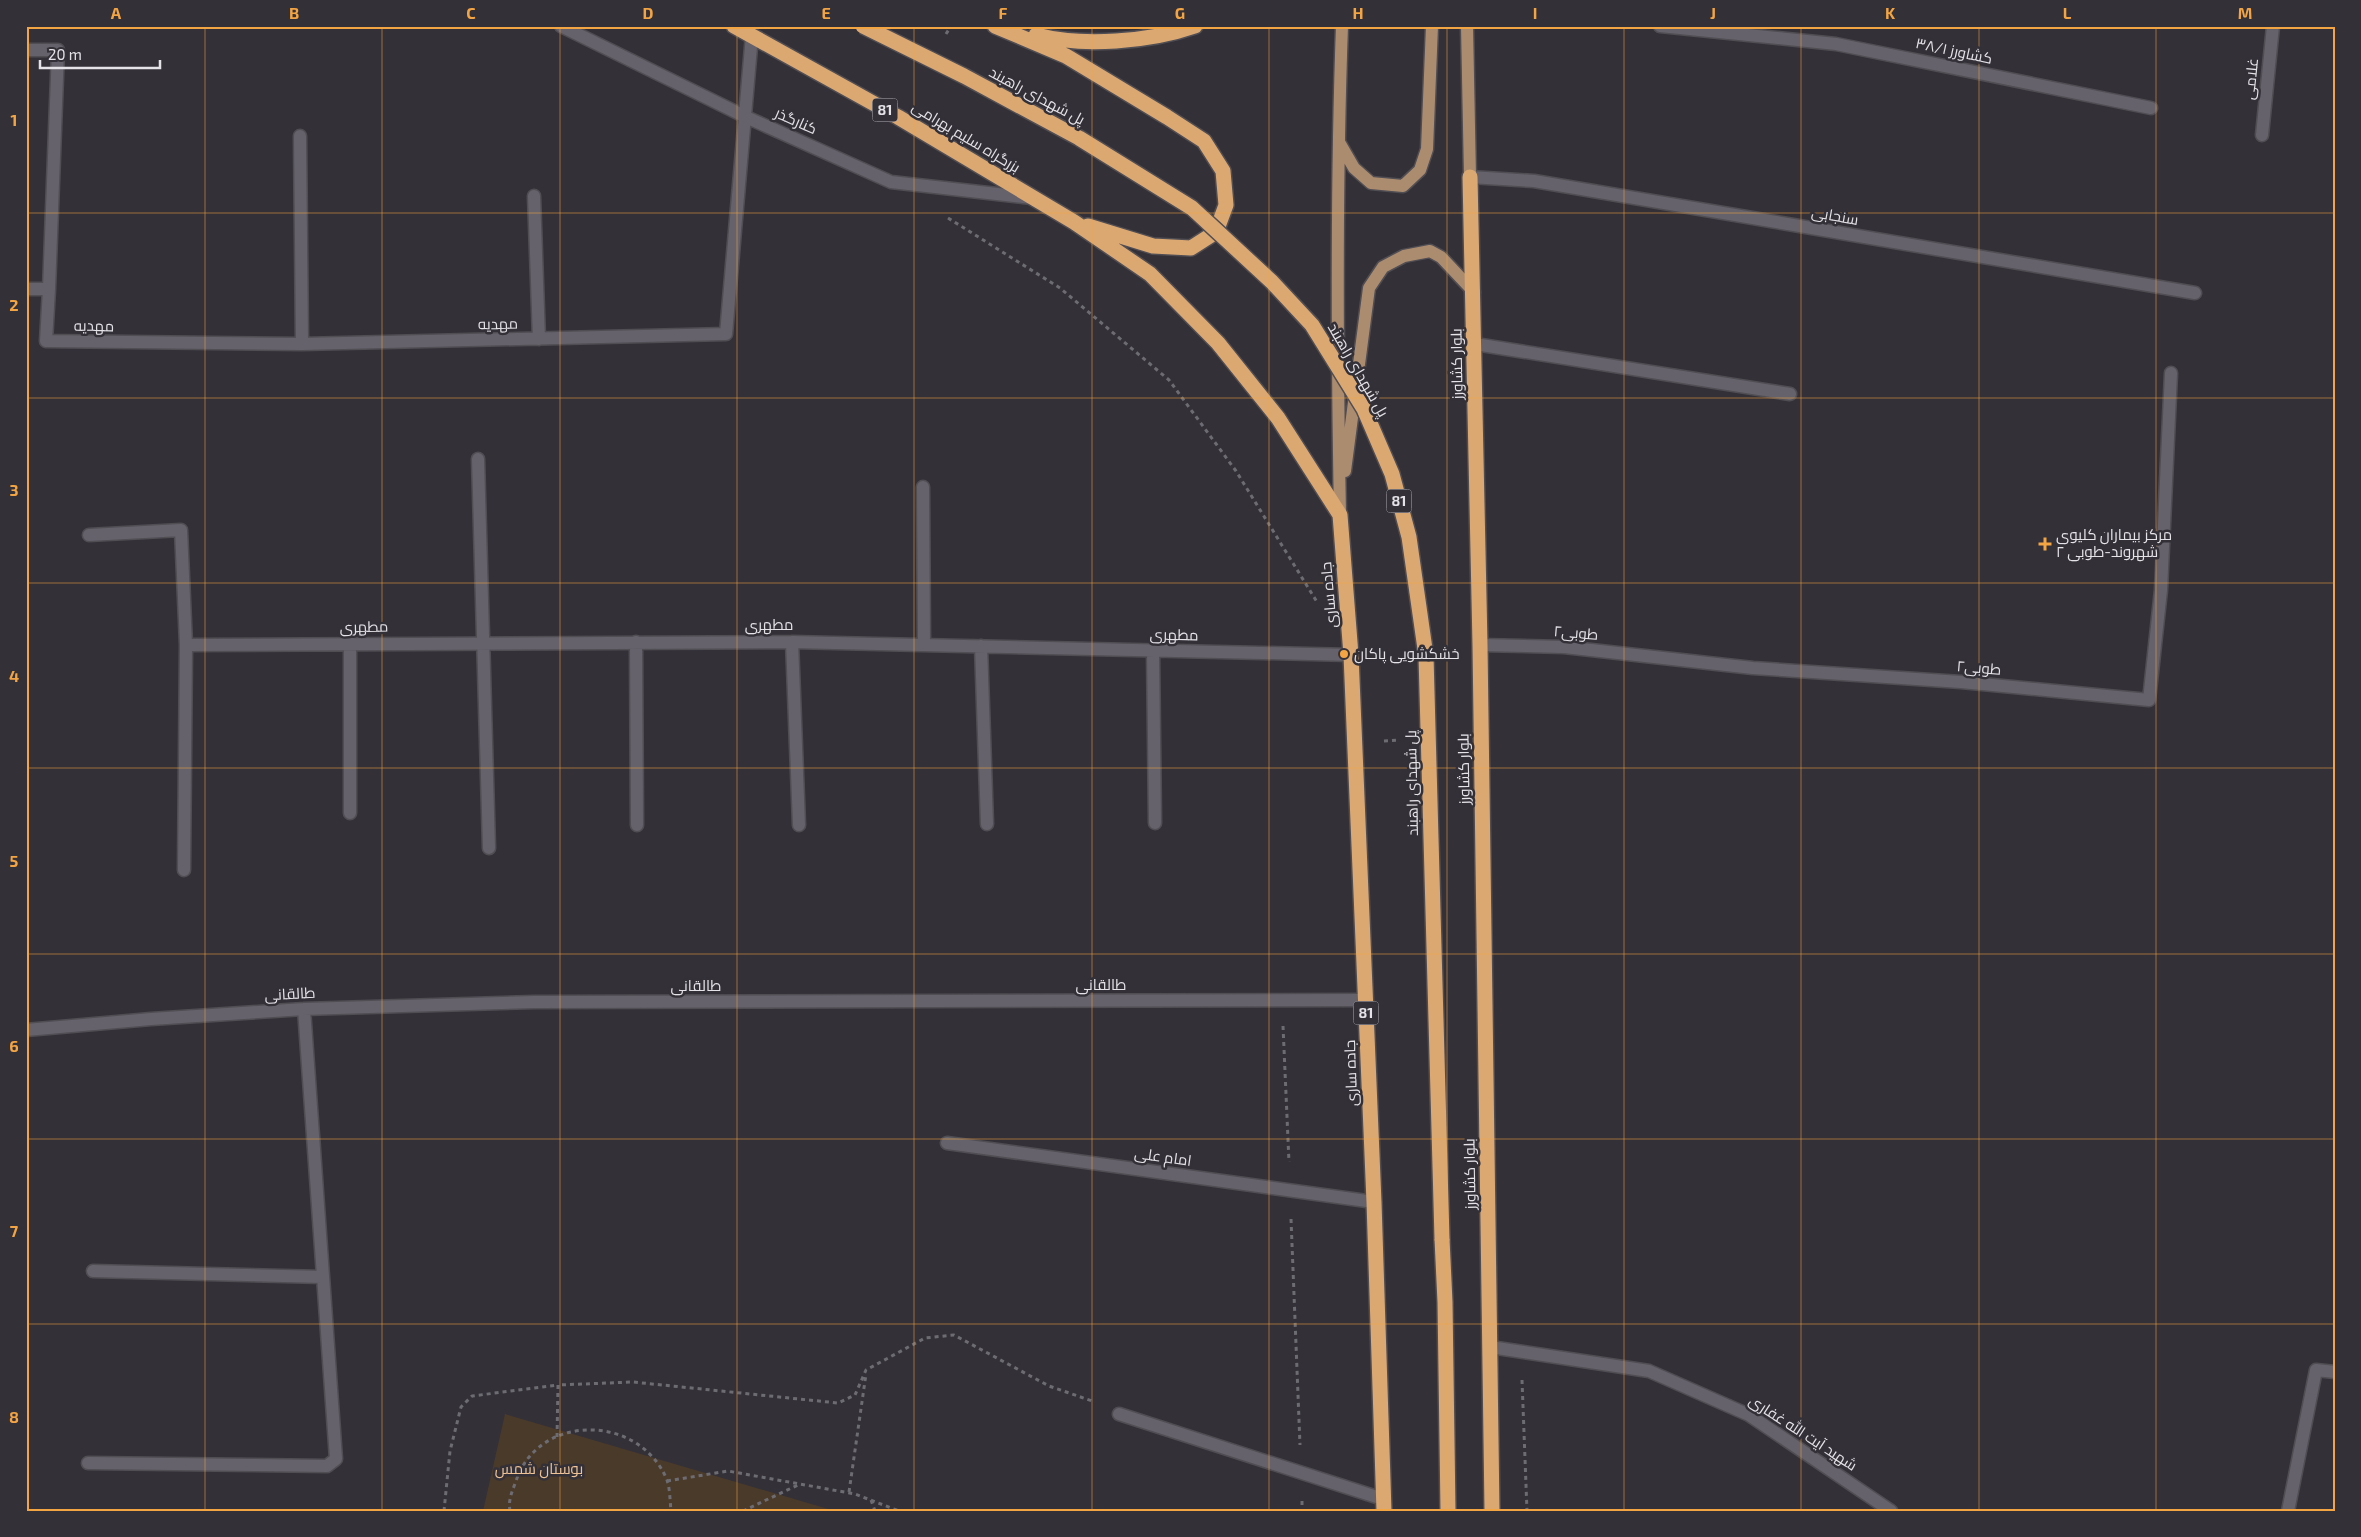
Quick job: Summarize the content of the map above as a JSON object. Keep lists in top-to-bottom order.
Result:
{
  "streets": {
    "highway": [
      "پل شهدای راهبند",
      "81",
      "بزرگراه سلیم بهرامی",
      "بلوار کشاورز",
      "جاده ساری"
    ],
    "street": [
      "کشاورز ۳۸/۱",
      "غلامی",
      "کنارگذر",
      "سنجابی",
      "مهدیه",
      "مطهری",
      "طوبی۲",
      "طالقانی",
      "امام علی",
      "شهید آیت الله غفاری"
    ]
  },
  "crossings": [
    ["81", "بزرگراه سلیم بهرامی"],
    ["81", "جاده ساری"],
    ["کنارگذر", "بزرگراه سلیم بهرامی"],
    ["کنارگذر", "مهدیه"],
    ["بزرگراه سلیم بهرامی", "مهدیه"],
    ["سنجابی", "بلوار کشاورز"],
    ["بلوار کشاورز", "طوبی۲"],
    ["بلوار کشاورز", "شهید آیت الله غفاری"],
    ["جاده ساری", "مطهری"],
    ["جاده ساری", "طالقانی"],
    ["جاده ساری", "امام علی"]
  ],
  "parks": ["بوستان شمس"],
  "places": {
    "health": ["مرکز بیماران کلیوی شهروند-طوبی ۲"],
    "other": ["خشکشویی پاکان"]
  },
  "scale_bar": "20 m",
  "grid": {
    "columns": [
      "A",
      "B",
      "C",
      "D",
      "E",
      "F",
      "G",
      "H",
      "I",
      "J",
      "K",
      "L",
      "M"
    ],
    "rows": [
      "1",
      "2",
      "3",
      "4",
      "5",
      "6",
      "7",
      "8"
    ]
  }
}
